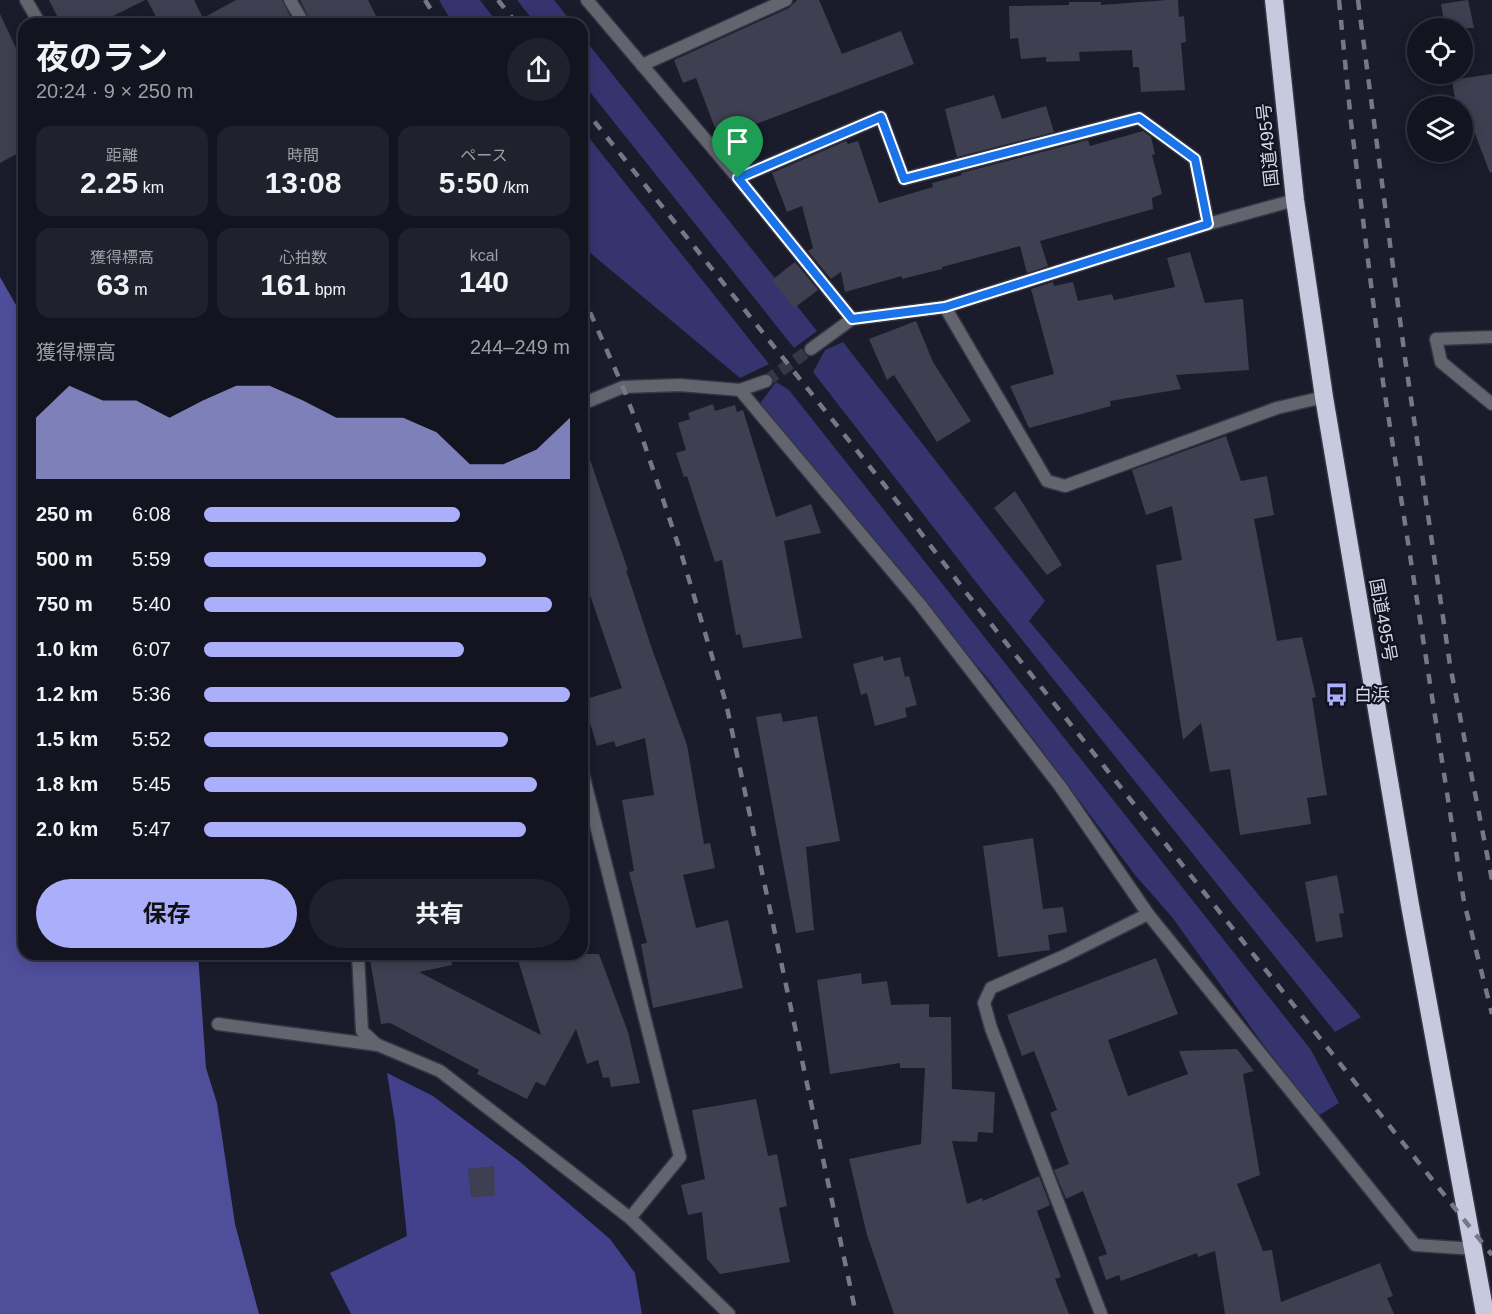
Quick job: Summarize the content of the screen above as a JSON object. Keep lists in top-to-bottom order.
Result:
{
  "streets": {
    "highway": ["国道495号"]
  },
  "places": {
    "bus stop": ["白浜"]
  },
  "page": {
    "heading": ["夜のラン", "20:24 · 9 × 250 m"],
    "stats": [
      ["距離", "2.25 km"],
      ["時間", "13:08"],
      ["ペース", "5:50 /km"],
      ["獲得標高", "63 m"],
      ["心拍数", "161 bpm"],
      ["kcal", "140"]
    ],
    "chart": ["獲得標高", "244–249 m"],
    "list": [
      {
        "name": "250 m",
        "note": "6:08"
      },
      {
        "name": "500 m",
        "note": "5:59"
      },
      {
        "name": "750 m",
        "note": "5:40"
      },
      {
        "name": "1.0 km",
        "note": "6:07"
      },
      {
        "name": "1.2 km",
        "note": "5:36"
      },
      {
        "name": "1.5 km",
        "note": "5:52"
      },
      {
        "name": "1.8 km",
        "note": "5:45"
      },
      {
        "name": "2.0 km",
        "note": "5:47"
      }
    ],
    "buttons": ["保存", "共有"]
  }
}
